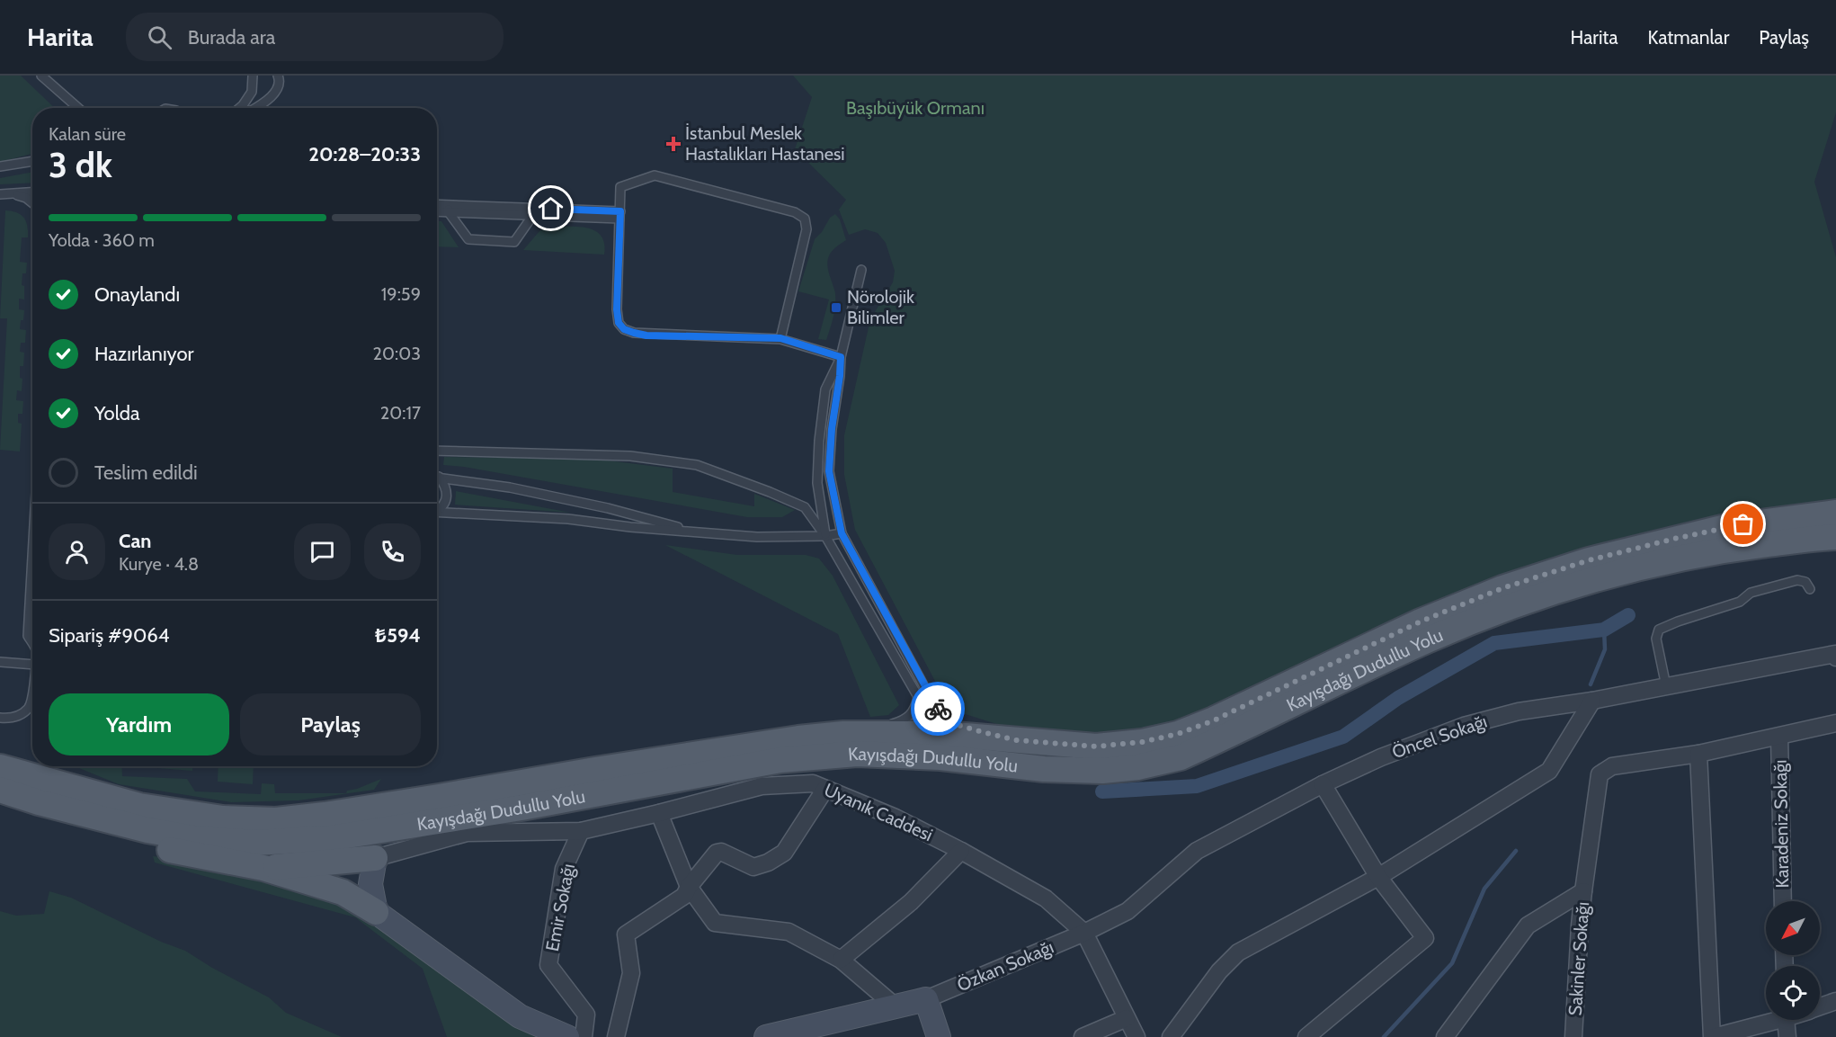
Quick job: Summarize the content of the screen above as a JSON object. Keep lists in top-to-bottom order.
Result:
{
  "streets": {
    "main road": ["Kayışdağı Dudullu Yolu"],
    "street": [
      "Öncel Sokağı",
      "Uyanık Caddesi",
      "Karadeniz Sokağı",
      "Emir Sokağı",
      "Sakinler Sokağı",
      "Özkan Sokağı"
    ]
  },
  "crossings": [
    ["Öncel Sokağı", "Uyanık Caddesi"],
    ["Öncel Sokağı", "Özkan Sokağı"],
    ["Uyanık Caddesi", "Emir Sokağı"],
    ["Uyanık Caddesi", "Özkan Sokağı"]
  ],
  "parks": ["Başıbüyük Ormanı"],
  "places": {
    "health": ["İstanbul Meslek Hastalıkları Hastanesi"],
    "transit": ["Nörolojik Bilimler"]
  },
  "north": "bottom left",
  "page": {
    "header": "Harita",
    "search": "Burada ara",
    "nav": ["Harita", "Katmanlar", "Paylaş"],
    "heading": ["3 dk", "Kalan süre", "20:28–20:33"],
    "panel": [
      "Can",
      "Kurye · 4.8",
      "Sipariş #9064",
      "₺594"
    ],
    "bar": "Yolda · 360 m",
    "list": [
      ["Onaylandı", "19:59"],
      ["Hazırlanıyor", "20:03"],
      ["Yolda", "20:17"],
      "Teslim edildi"
    ],
    "buttons": ["Yardım", "Paylaş"]
  }
}
